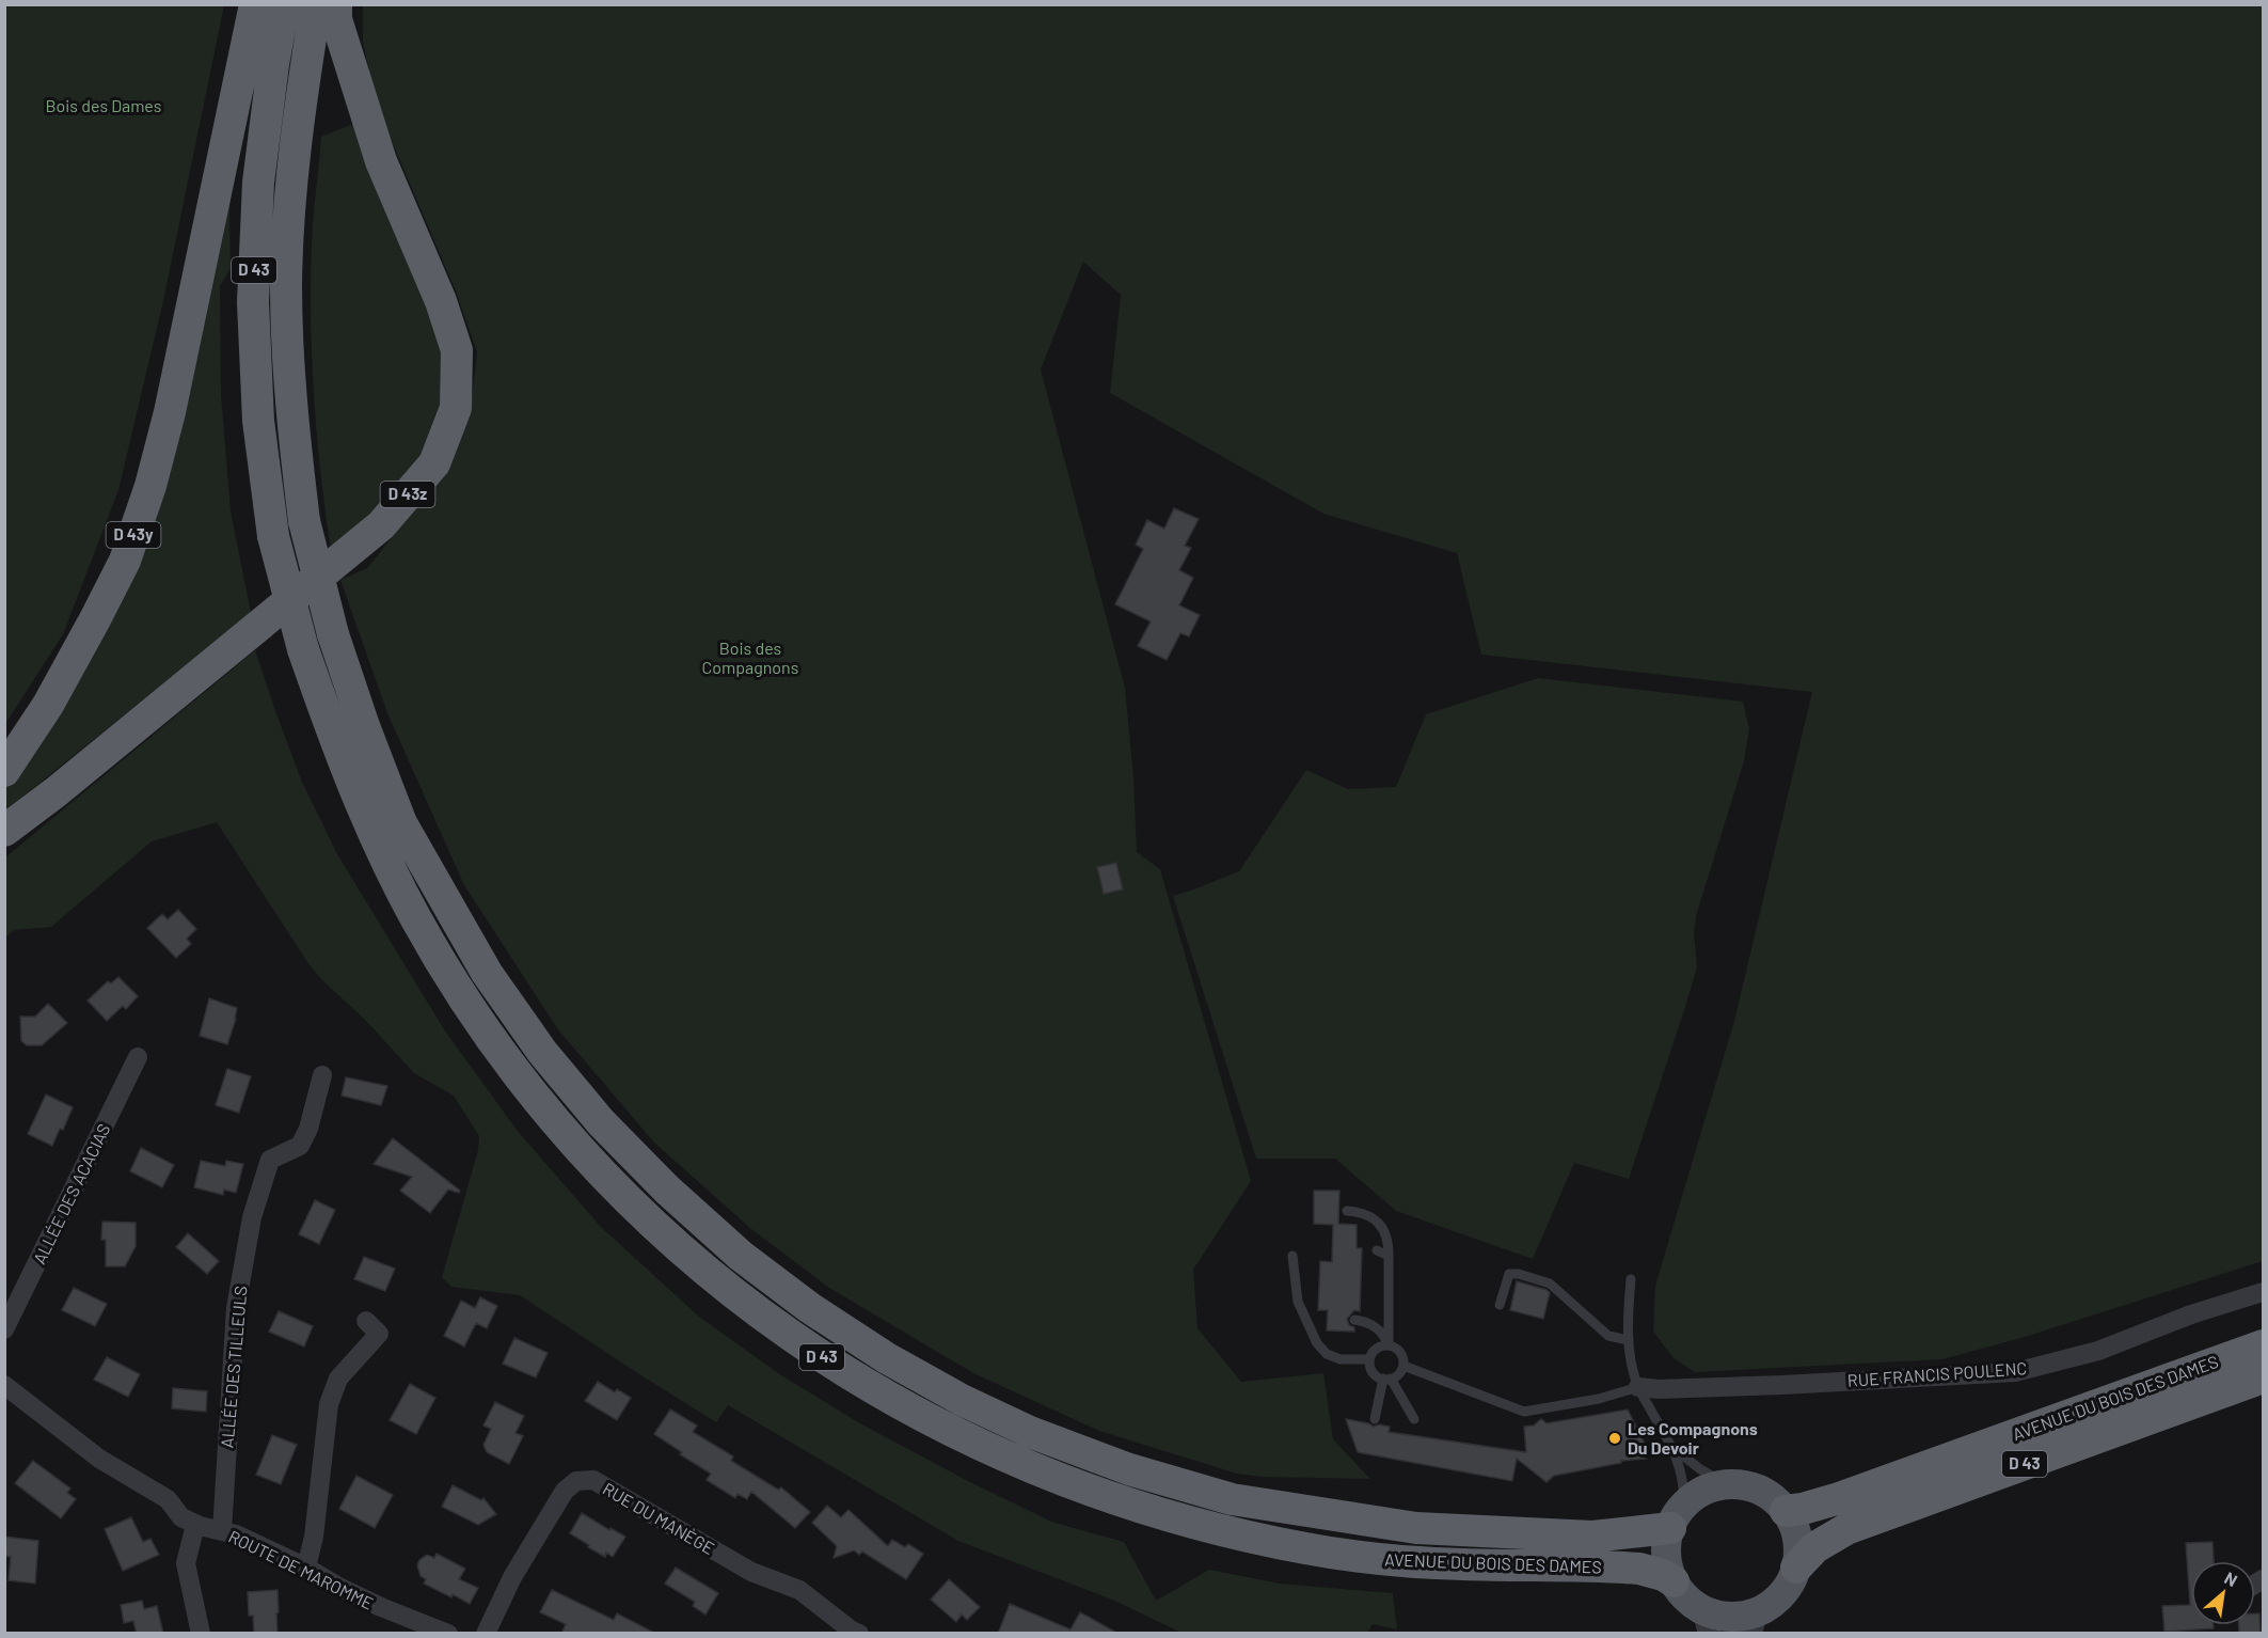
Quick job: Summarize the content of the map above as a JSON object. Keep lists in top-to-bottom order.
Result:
{
  "streets": {
    "highway": [
      "D 43",
      "D 43z",
      "D 43y",
      "AVENUE DU BOIS DES DAMES"
    ],
    "street": [
      "ALLÉE DES ACACIAS",
      "ALLÉE DES TILLEULS",
      "RUE FRANCIS POULENC",
      "RUE DU MANÈGE",
      "ROUTE DE MAROMME"
    ]
  },
  "crossings": [
    ["ALLÉE DES TILLEULS", "ROUTE DE MAROMME"]
  ],
  "parks": ["Bois des Dames", "Bois des Compagnons"],
  "places": ["Les Compagnons Du Devoir"],
  "north": "top right"
}
